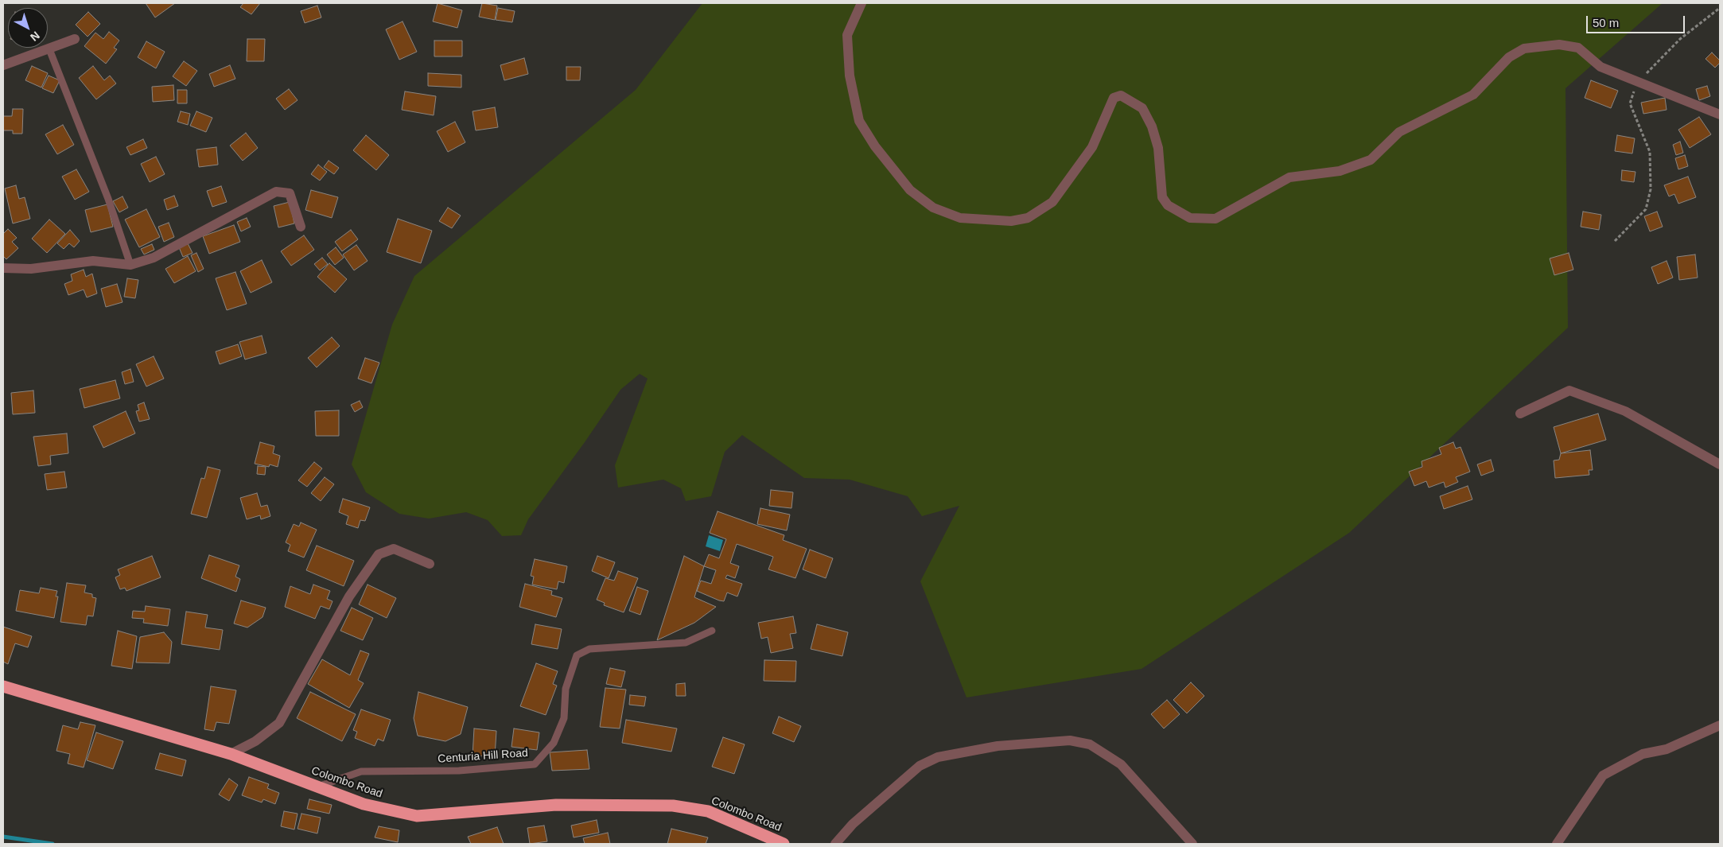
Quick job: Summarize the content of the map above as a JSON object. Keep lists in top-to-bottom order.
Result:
{
  "streets": {
    "highway": ["Colombo Road"],
    "lane": ["Centuria Hill Road"]
  },
  "crossings": [
    ["Centuria Hill Road", "Colombo Road"]
  ],
  "scale_bar": "50 m",
  "north": "bottom right"
}
